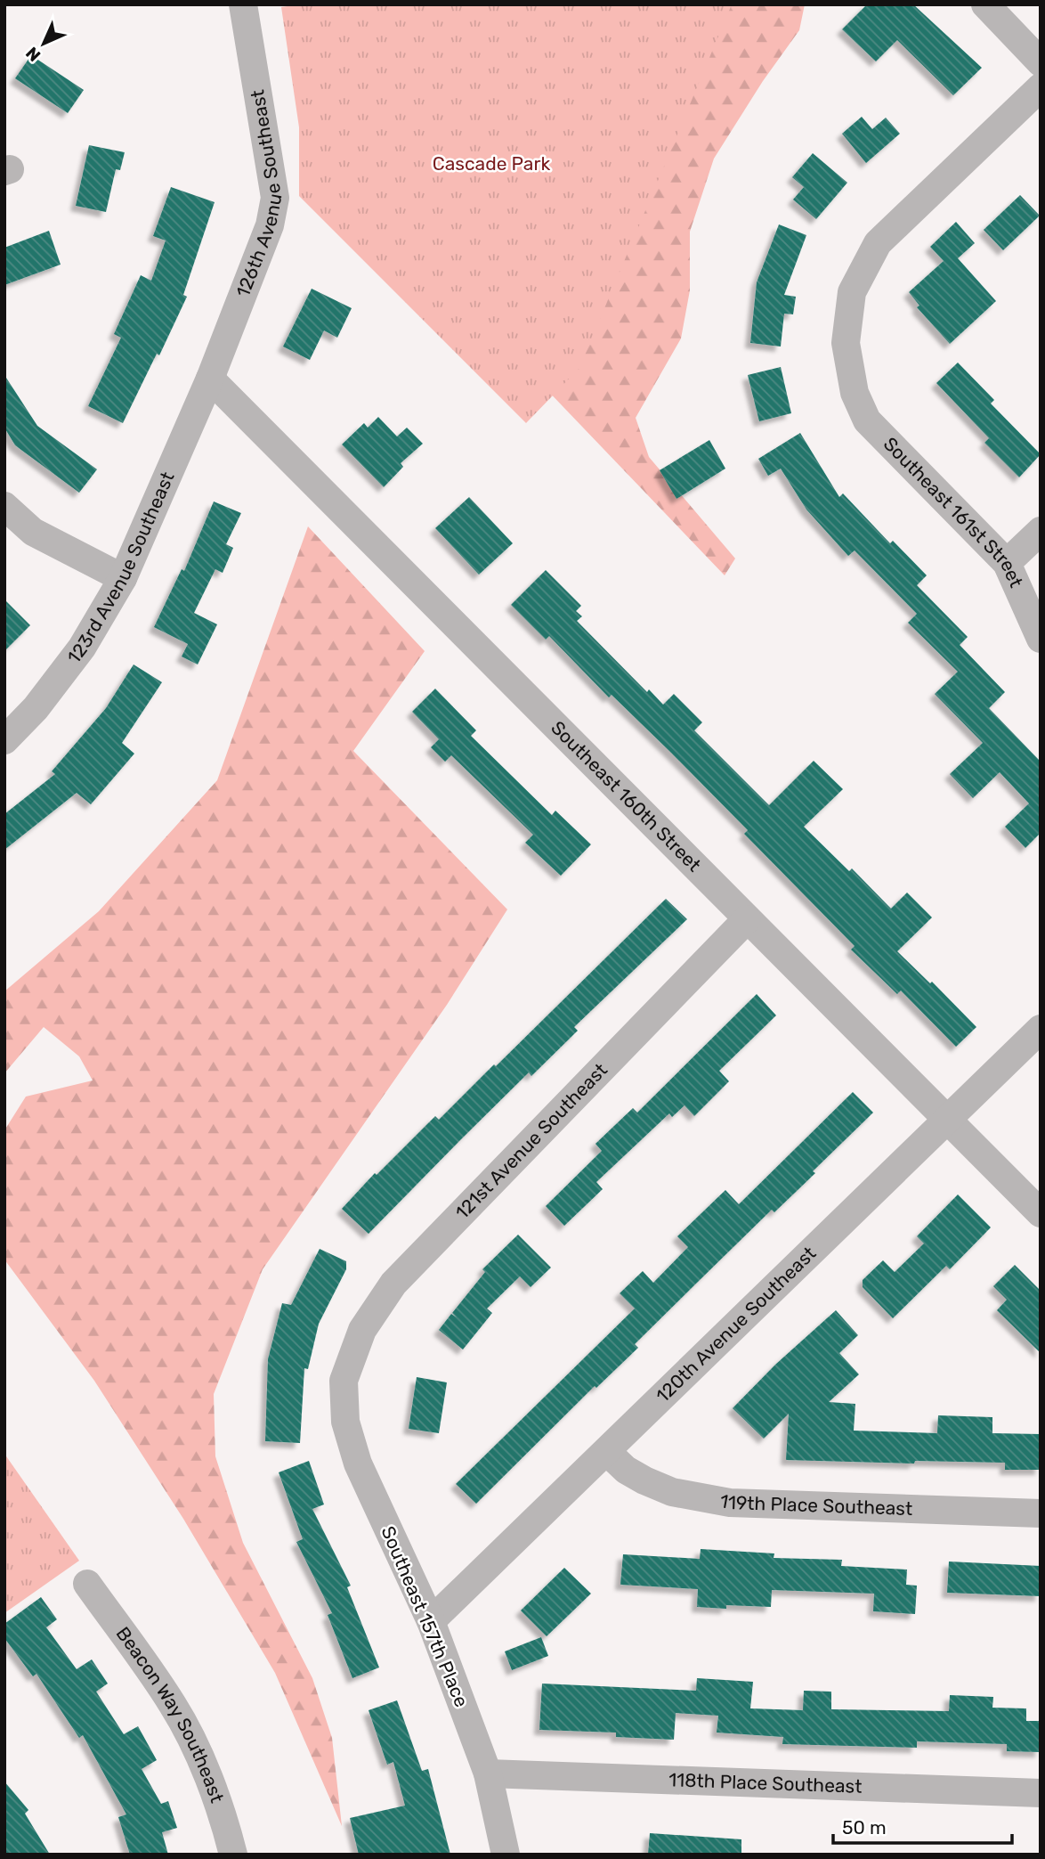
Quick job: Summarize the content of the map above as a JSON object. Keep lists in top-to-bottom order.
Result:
{
  "streets": {
    "street": [
      "126th Avenue Southeast",
      "Southeast 161st Street",
      "123rd Avenue Southeast",
      "Southeast 160th Street",
      "121st Avenue Southeast",
      "120th Avenue Southeast",
      "119th Place Southeast",
      "Southeast 157th Place",
      "Beacon Way Southeast",
      "118th Place Southeast"
    ]
  },
  "crossings": [
    ["126th Avenue Southeast", "123rd Avenue Southeast"],
    ["126th Avenue Southeast", "Southeast 160th Street"],
    ["123rd Avenue Southeast", "Southeast 160th Street"],
    ["Southeast 160th Street", "121st Avenue Southeast"],
    ["Southeast 160th Street", "120th Avenue Southeast"],
    ["121st Avenue Southeast", "Southeast 157th Place"],
    ["120th Avenue Southeast", "119th Place Southeast"],
    ["120th Avenue Southeast", "Southeast 157th Place"],
    ["Southeast 157th Place", "118th Place Southeast"]
  ],
  "parks": ["Cascade Park"],
  "scale_bar": "50 m",
  "north": "bottom left"
}
